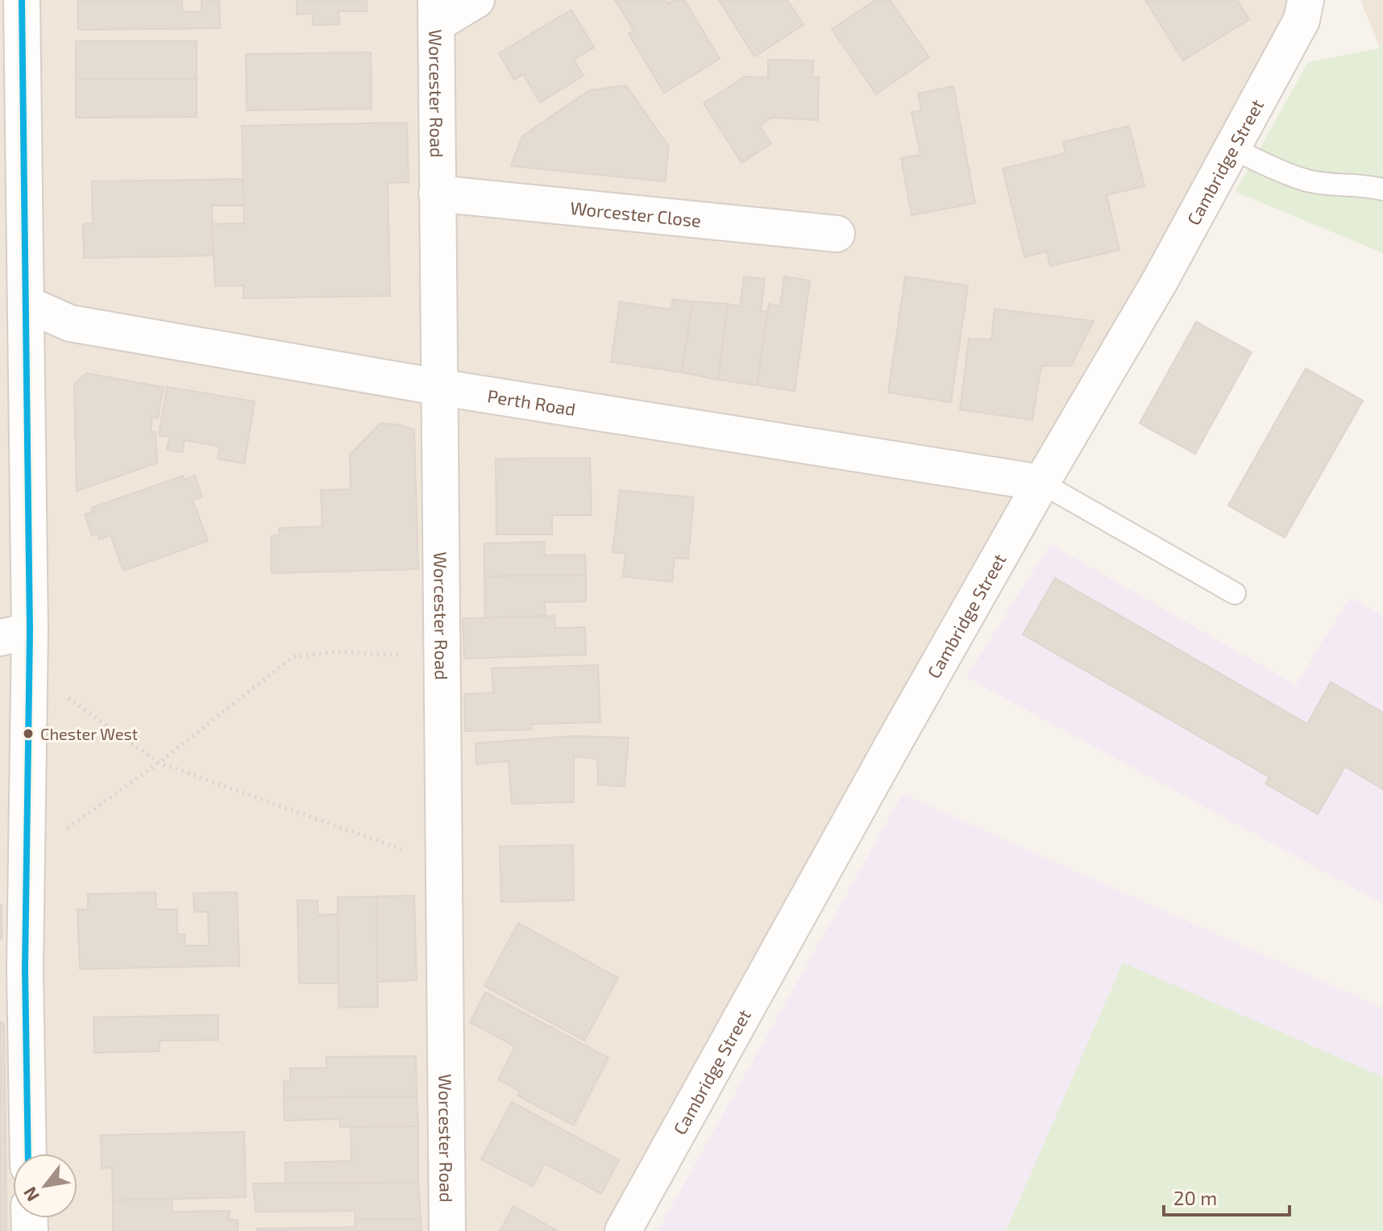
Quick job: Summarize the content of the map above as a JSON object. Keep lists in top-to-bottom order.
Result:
{
  "streets": {
    "street": [
      "Worcester Road",
      "Cambridge Street",
      "Worcester Close",
      "Perth Road"
    ]
  },
  "crossings": [
    ["Worcester Road", "Worcester Close"],
    ["Worcester Road", "Perth Road"],
    ["Cambridge Street", "Perth Road"]
  ],
  "places": ["Chester West"],
  "scale_bar": "20 m",
  "north": "bottom left"
}
